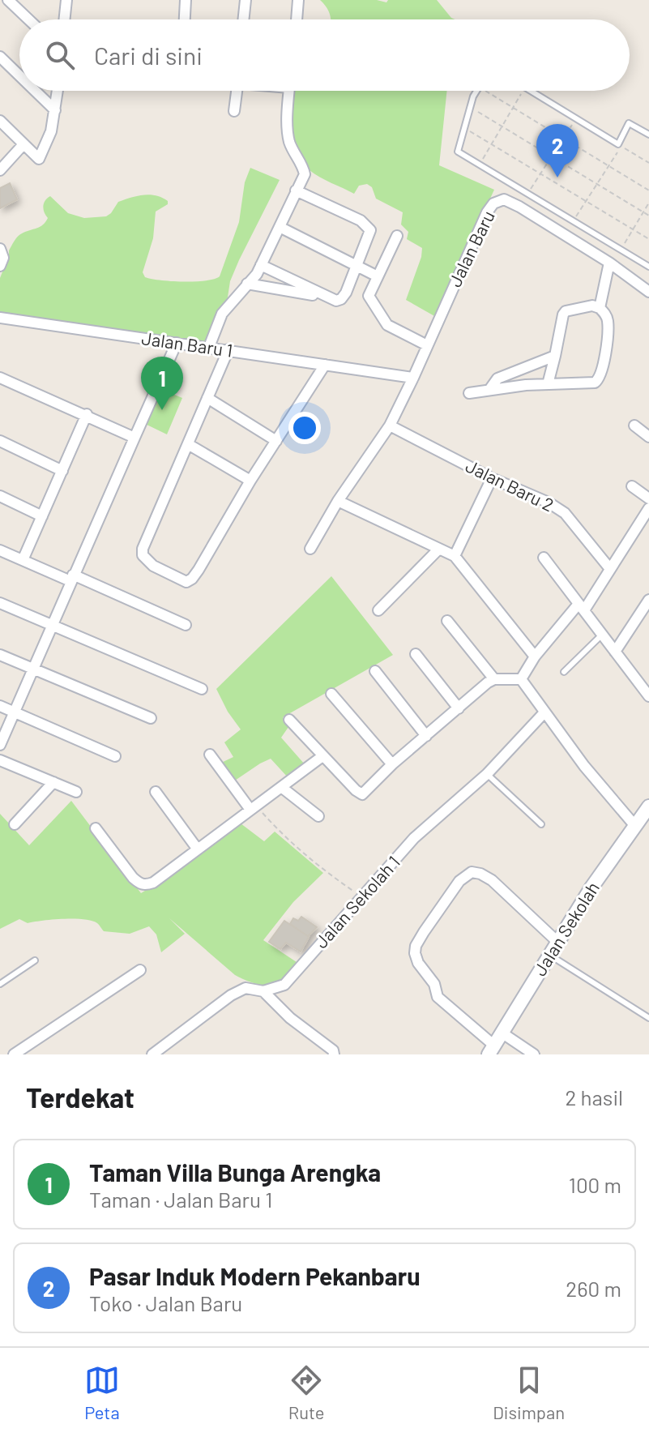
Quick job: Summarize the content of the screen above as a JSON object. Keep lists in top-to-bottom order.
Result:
{
  "streets": {
    "street": [
      "Jalan Baru",
      "Jalan Baru 1",
      "Jalan Baru 2",
      "Jalan Sekolah 1",
      "Jalan Sekolah"
    ]
  },
  "crossings": [
    ["Jalan Baru", "Jalan Baru 1"],
    ["Jalan Baru", "Jalan Baru 2"]
  ],
  "page": {
    "search": "Cari di sini",
    "pins": ["2", "1"],
    "heading": ["Terdekat", "2 hasil"],
    "list": [
      {
        "mark": "1",
        "name": "Taman Villa Bunga Arengka",
        "note": "Taman · Jalan Baru 1",
        "value": "100 m"
      },
      {
        "mark": "2",
        "name": "Pasar Induk Modern Pekanbaru",
        "note": "Toko · Jalan Baru",
        "value": "260 m"
      }
    ],
    "nav": ["Peta", "Rute", "Disimpan"]
  }
}
